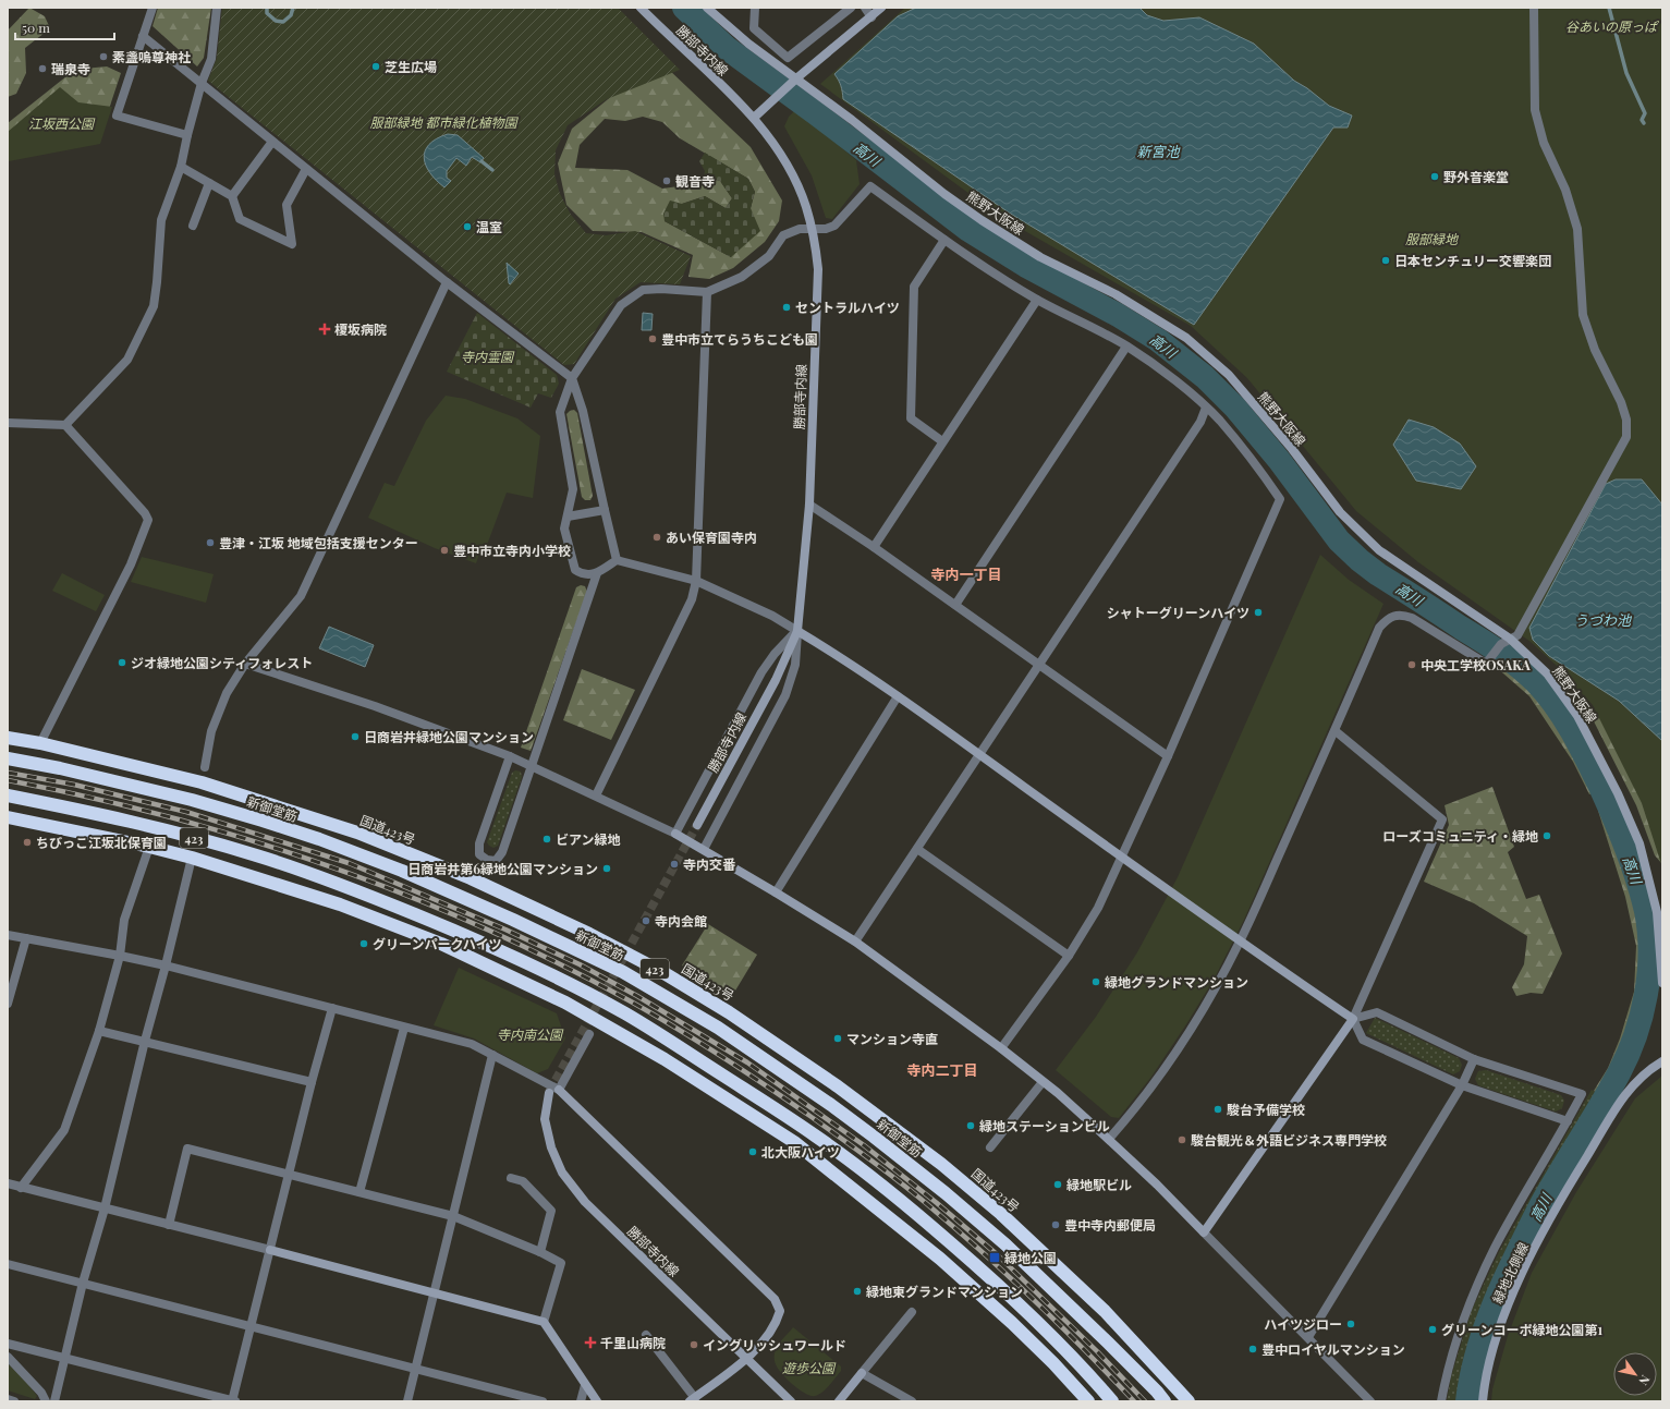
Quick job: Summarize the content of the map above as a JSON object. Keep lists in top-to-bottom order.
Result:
{
  "streets": {
    "highway": ["新御堂筋", "国道423号", "423"],
    "street": ["勝部寺内線", "熊野大阪線", "緑地北側線"]
  },
  "districts": ["寺内一丁目", "寺内二丁目"],
  "water": ["新宮池", "高川", "うづわ池"],
  "parks": [
    "谷あいの原っぱ",
    "服部緑地 都市緑化植物園",
    "江坂西公園",
    "服部緑地",
    "寺内霊園",
    "寺内南公園",
    "遊歩公園"
  ],
  "places": {
    "other": [
      "素盞嗚尊神社",
      "芝生広場",
      "瑞泉寺",
      "野外音楽堂",
      "観音寺",
      "温室",
      "日本センチュリー交響楽団",
      "セントラルハイツ",
      "豊中市立てらうちこども園",
      "あい保育園寺内",
      "豊津・江坂 地域包括支援センター",
      "豊中市立寺内小学校",
      "シャトーグリーンハイツ",
      "ジオ緑地公園シティフォレスト",
      "中央工学校OSAKA",
      "日商岩井緑地公園マンション",
      "ローズコミュニティ・緑地",
      "ビアン緑地",
      "ちびっこ江坂北保育園",
      "寺内交番",
      "日商岩井第6緑地公園マンション",
      "寺内会館",
      "グリーンパークハイツ",
      "緑地グランドマンション",
      "マンション寺直",
      "駿台予備学校",
      "緑地ステーションビル",
      "駿台観光＆外語ビジネス専門学校",
      "北大阪ハイツ",
      "緑地駅ビル",
      "豊中寺内郵便局",
      "緑地東グランドマンション",
      "ハイツジロー",
      "グリーンコーポ緑地公園第1",
      "イングリッシュワールド",
      "豊中ロイヤルマンション"
    ],
    "health": ["榎坂病院", "千里山病院"],
    "transit": ["緑地公園"]
  },
  "scale_bar": "50 m",
  "north": "bottom right"
}
